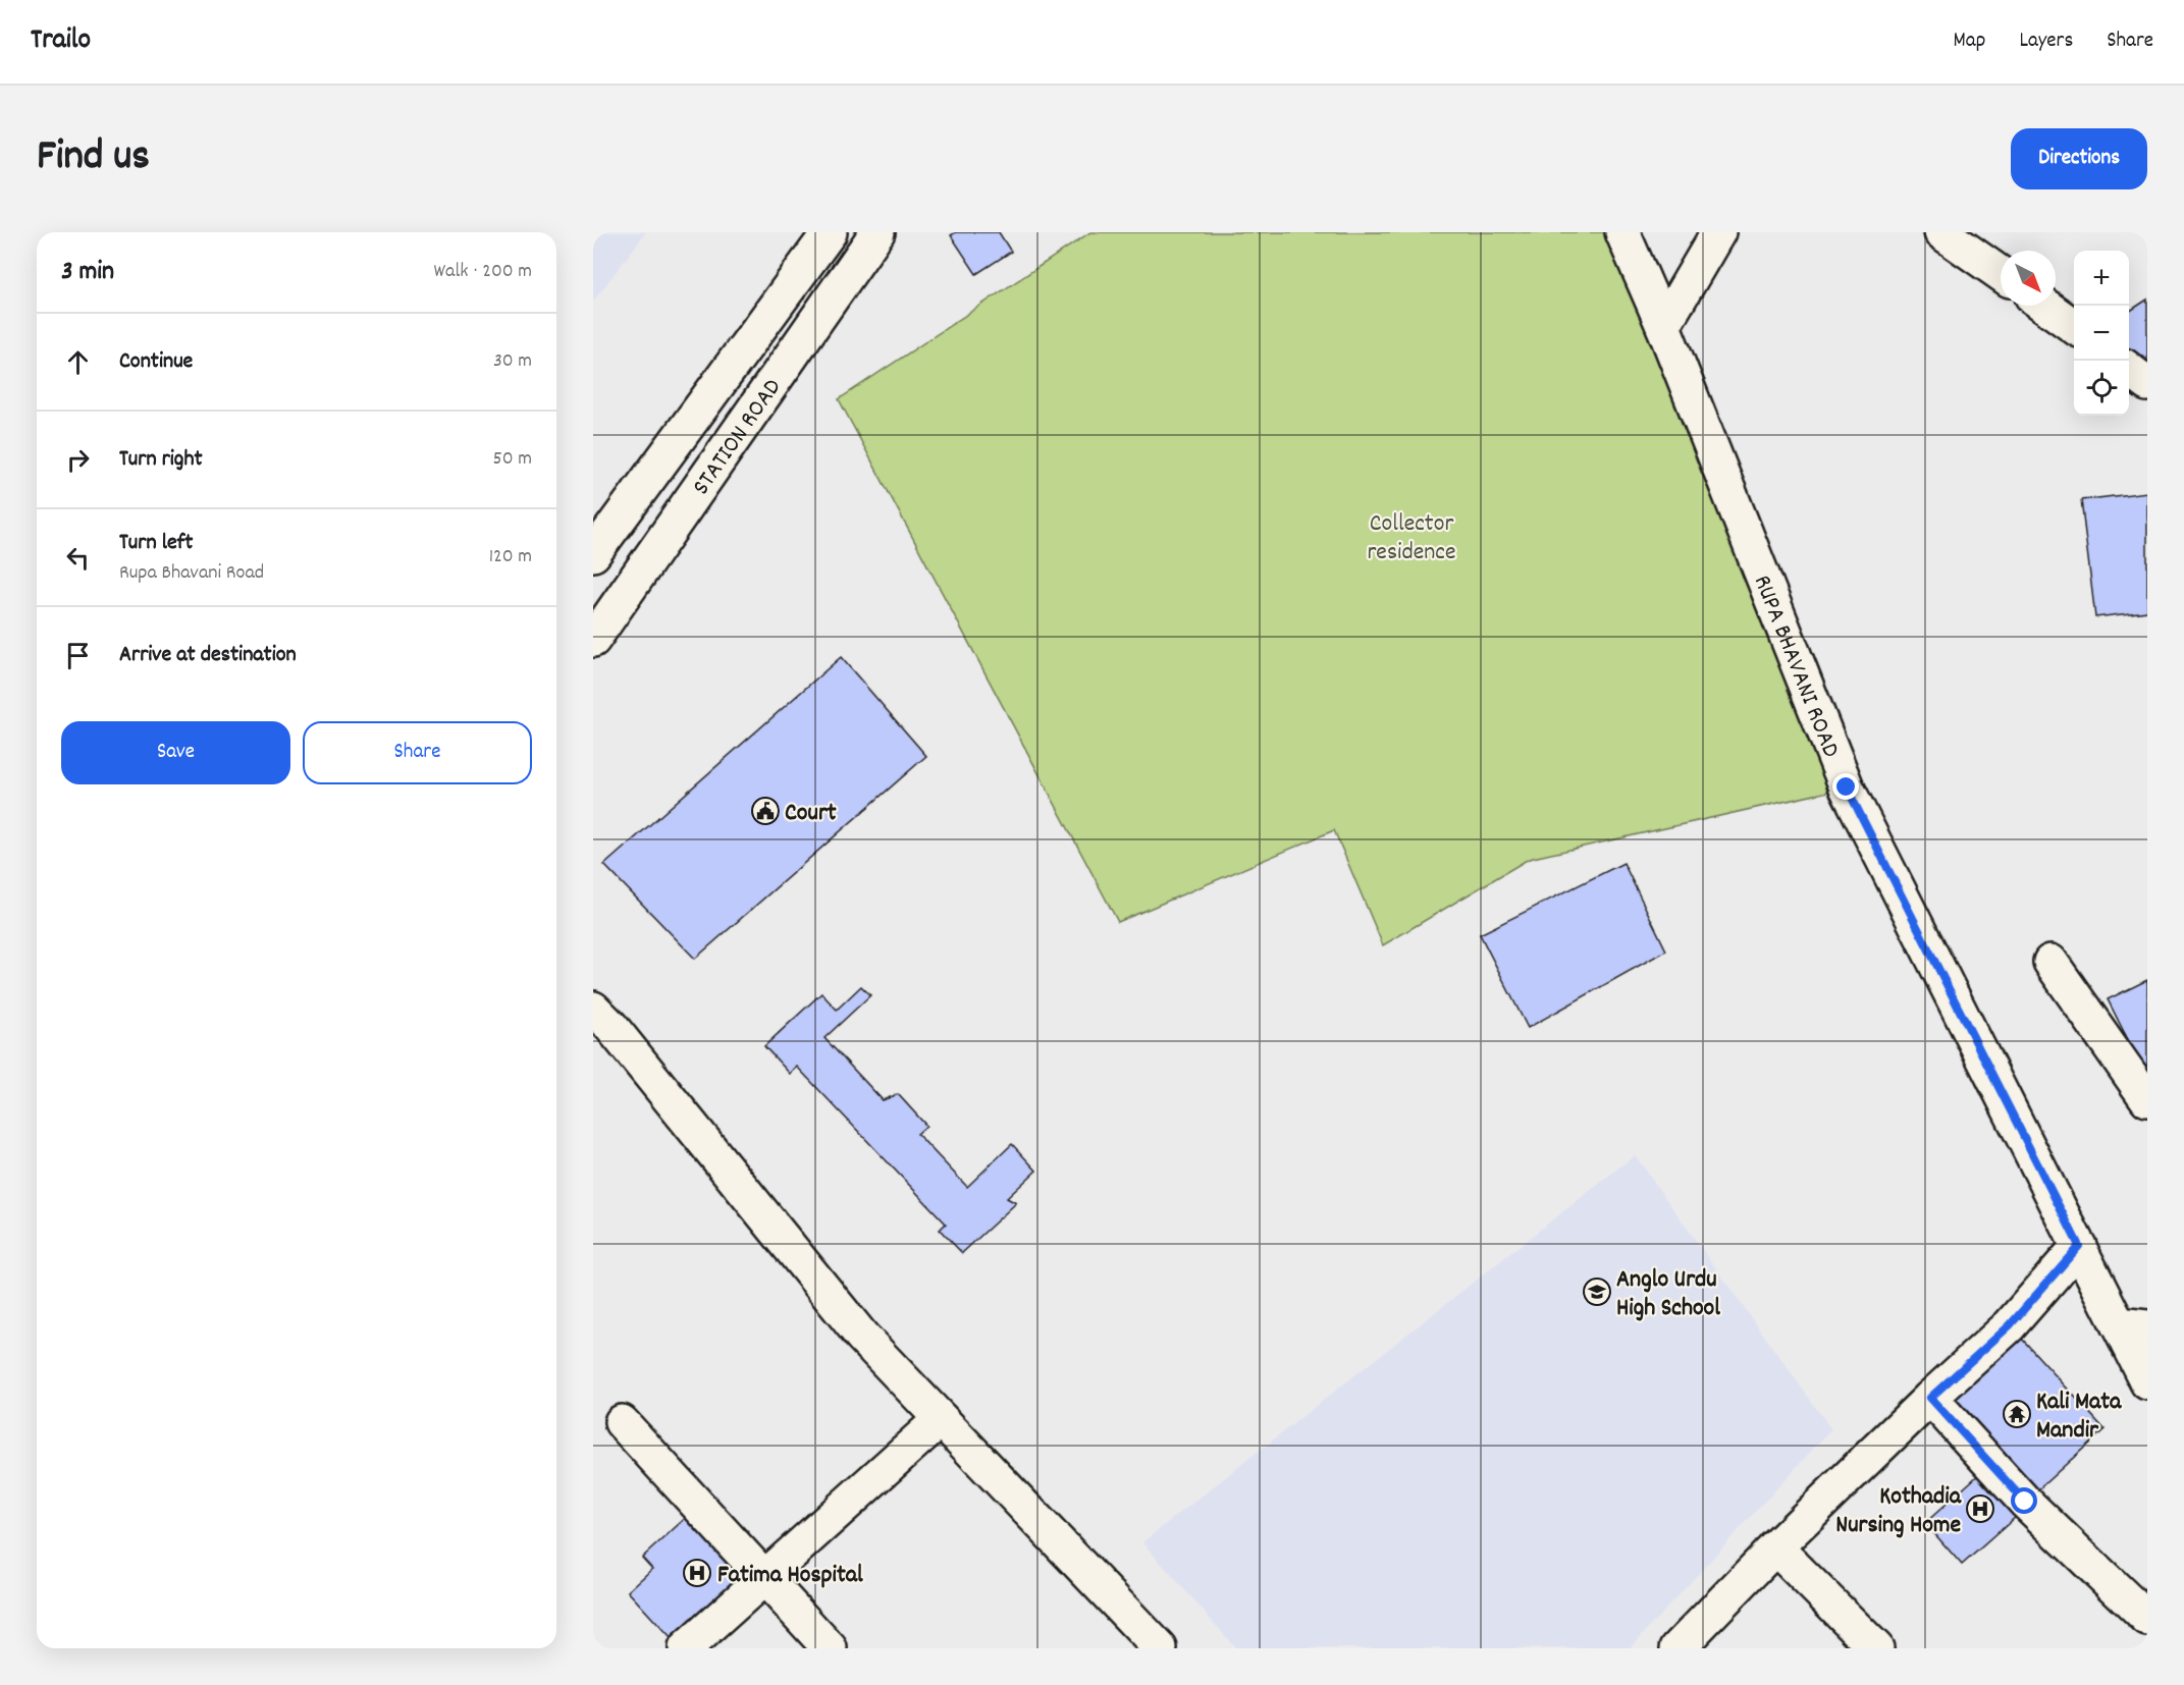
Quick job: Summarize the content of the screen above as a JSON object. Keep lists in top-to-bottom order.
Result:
{
  "streets": {
    "street": ["STATION ROAD", "RUPA BHAVANI ROAD"]
  },
  "parks": ["Collector residence"],
  "places": {
    "public building": ["Court"],
    "school or university": ["Anglo Urdu High School"],
    "temple": ["Kali Mata Mandir"],
    "hospital": ["Kothadia Nursing Home", "Fatima Hospital"]
  },
  "north": "bottom right",
  "page": {
    "header": "Trailo",
    "nav": ["Map", "Layers", "Share"],
    "title": "Find us",
    "buttons": [
      "Directions",
      ["Save", "Share"]
    ],
    "heading": ["3 min", "Walk · 200 m"],
    "map_buttons": ["+", "−"],
    "list": [
      ["Continue", "30 m"],
      ["Turn right", "50 m"],
      ["Turn left", "Rupa Bhavani Road", "120 m"],
      "Arrive at destination"
    ]
  }
}
